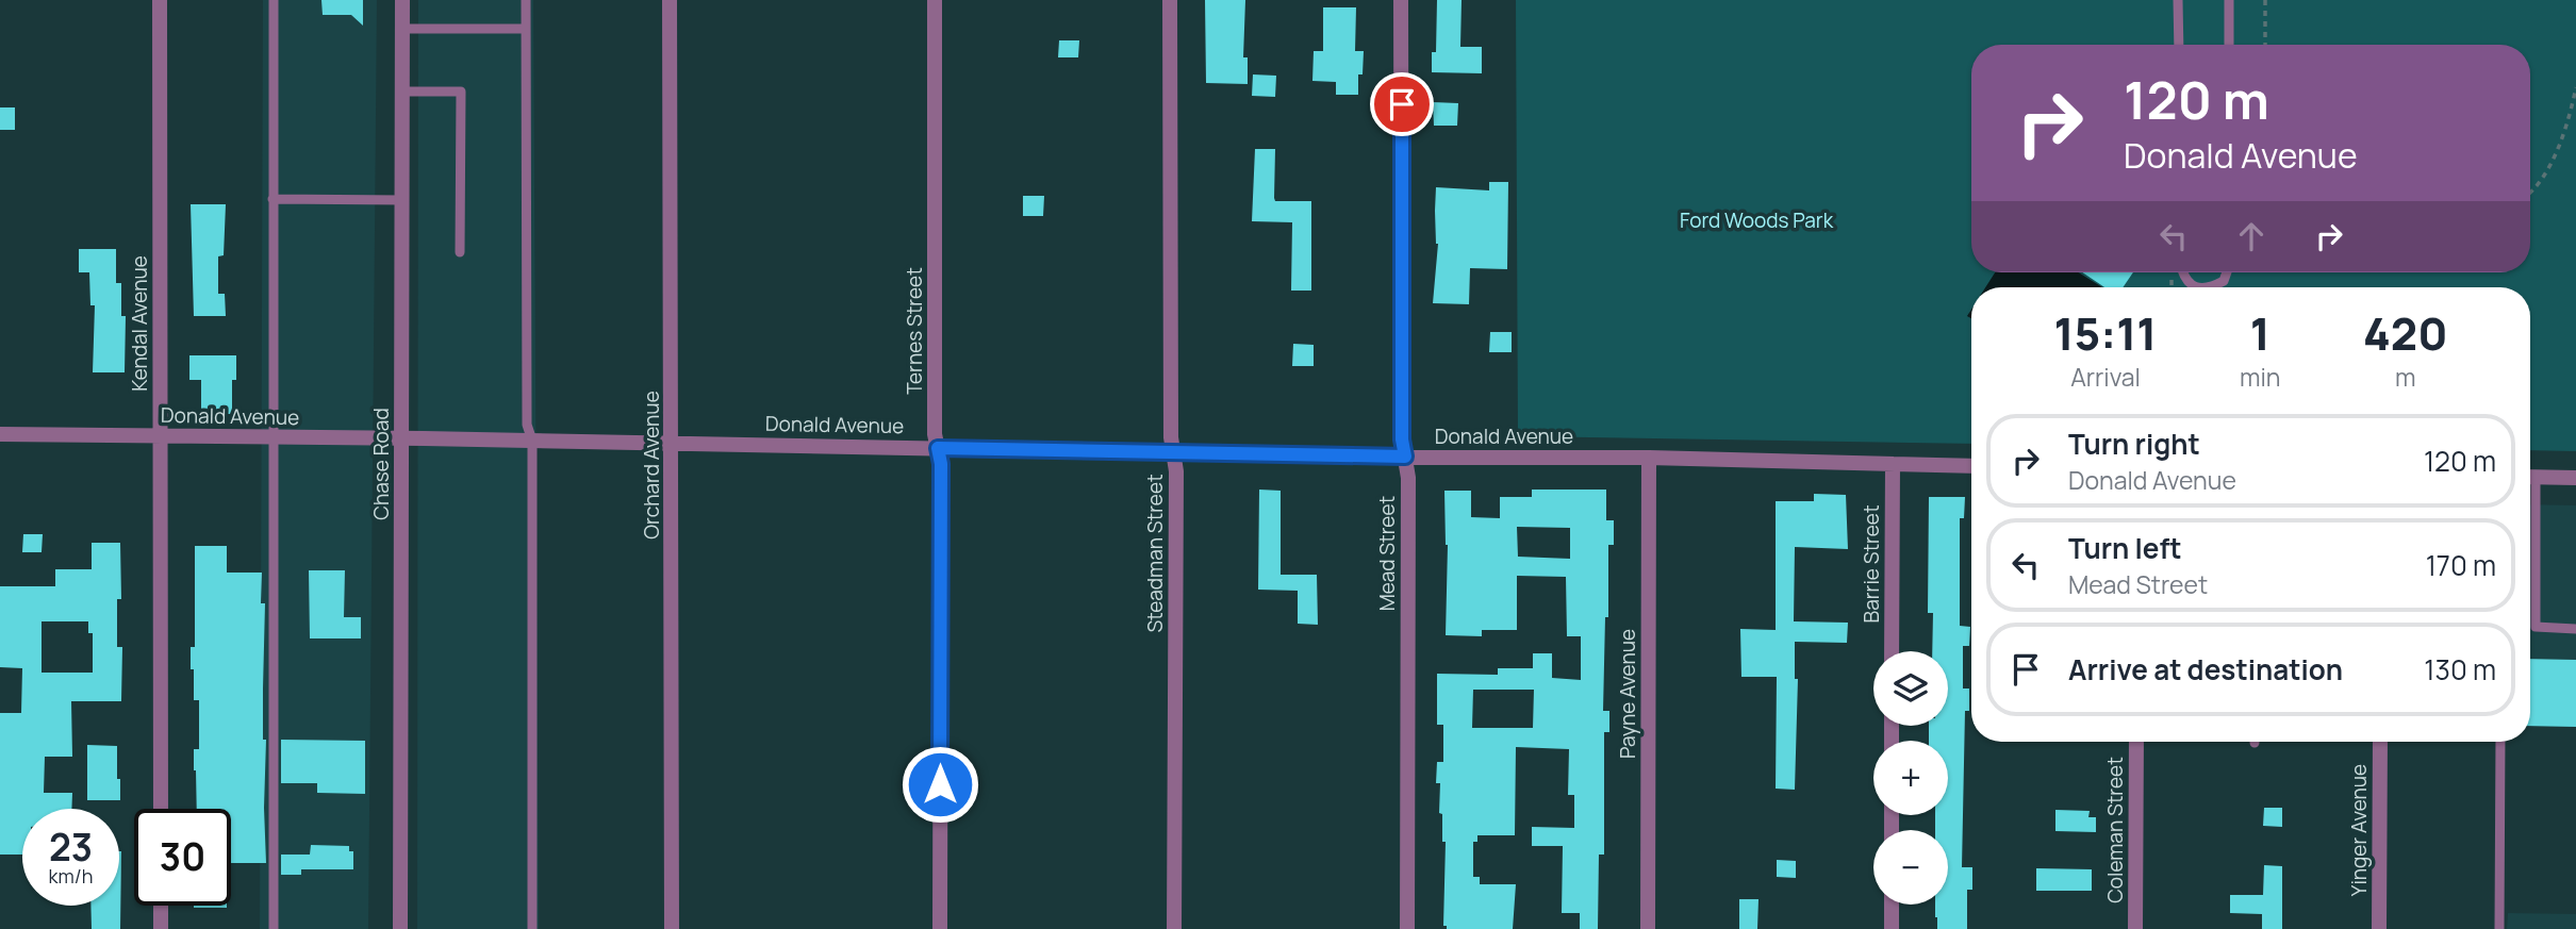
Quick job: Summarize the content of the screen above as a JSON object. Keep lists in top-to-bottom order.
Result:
{
  "streets": {
    "street": [
      "Kendal Avenue",
      "Ternes Street",
      "Donald Avenue",
      "Chase Road",
      "Orchard Avenue",
      "Steadman Street",
      "Mead Street",
      "Barrie Street",
      "Payne Avenue",
      "Coleman Street",
      "Yinger Avenue"
    ]
  },
  "crossings": [
    ["Kendal Avenue", "Donald Avenue"],
    ["Ternes Street", "Donald Avenue"],
    ["Donald Avenue", "Chase Road"],
    ["Donald Avenue", "Orchard Avenue"],
    ["Donald Avenue", "Steadman Street"],
    ["Donald Avenue", "Mead Street"],
    ["Donald Avenue", "Barrie Street"],
    ["Donald Avenue", "Payne Avenue"]
  ],
  "parks": ["Ford Woods Park"],
  "page": {
    "turn": ["120 m", "Donald Avenue"],
    "eta": [
      "15:11",
      "Arrival",
      "1",
      "min",
      "420",
      "m"
    ],
    "list": [
      {
        "name": "Turn right",
        "note": "Donald Avenue",
        "value": "120 m"
      },
      {
        "name": "Turn left",
        "note": "Mead Street",
        "value": "170 m"
      },
      {
        "name": "Arrive at destination",
        "value": "130 m"
      }
    ],
    "map_buttons": ["+", "−"],
    "speed": "23 km/h",
    "limit": "30"
  }
}
